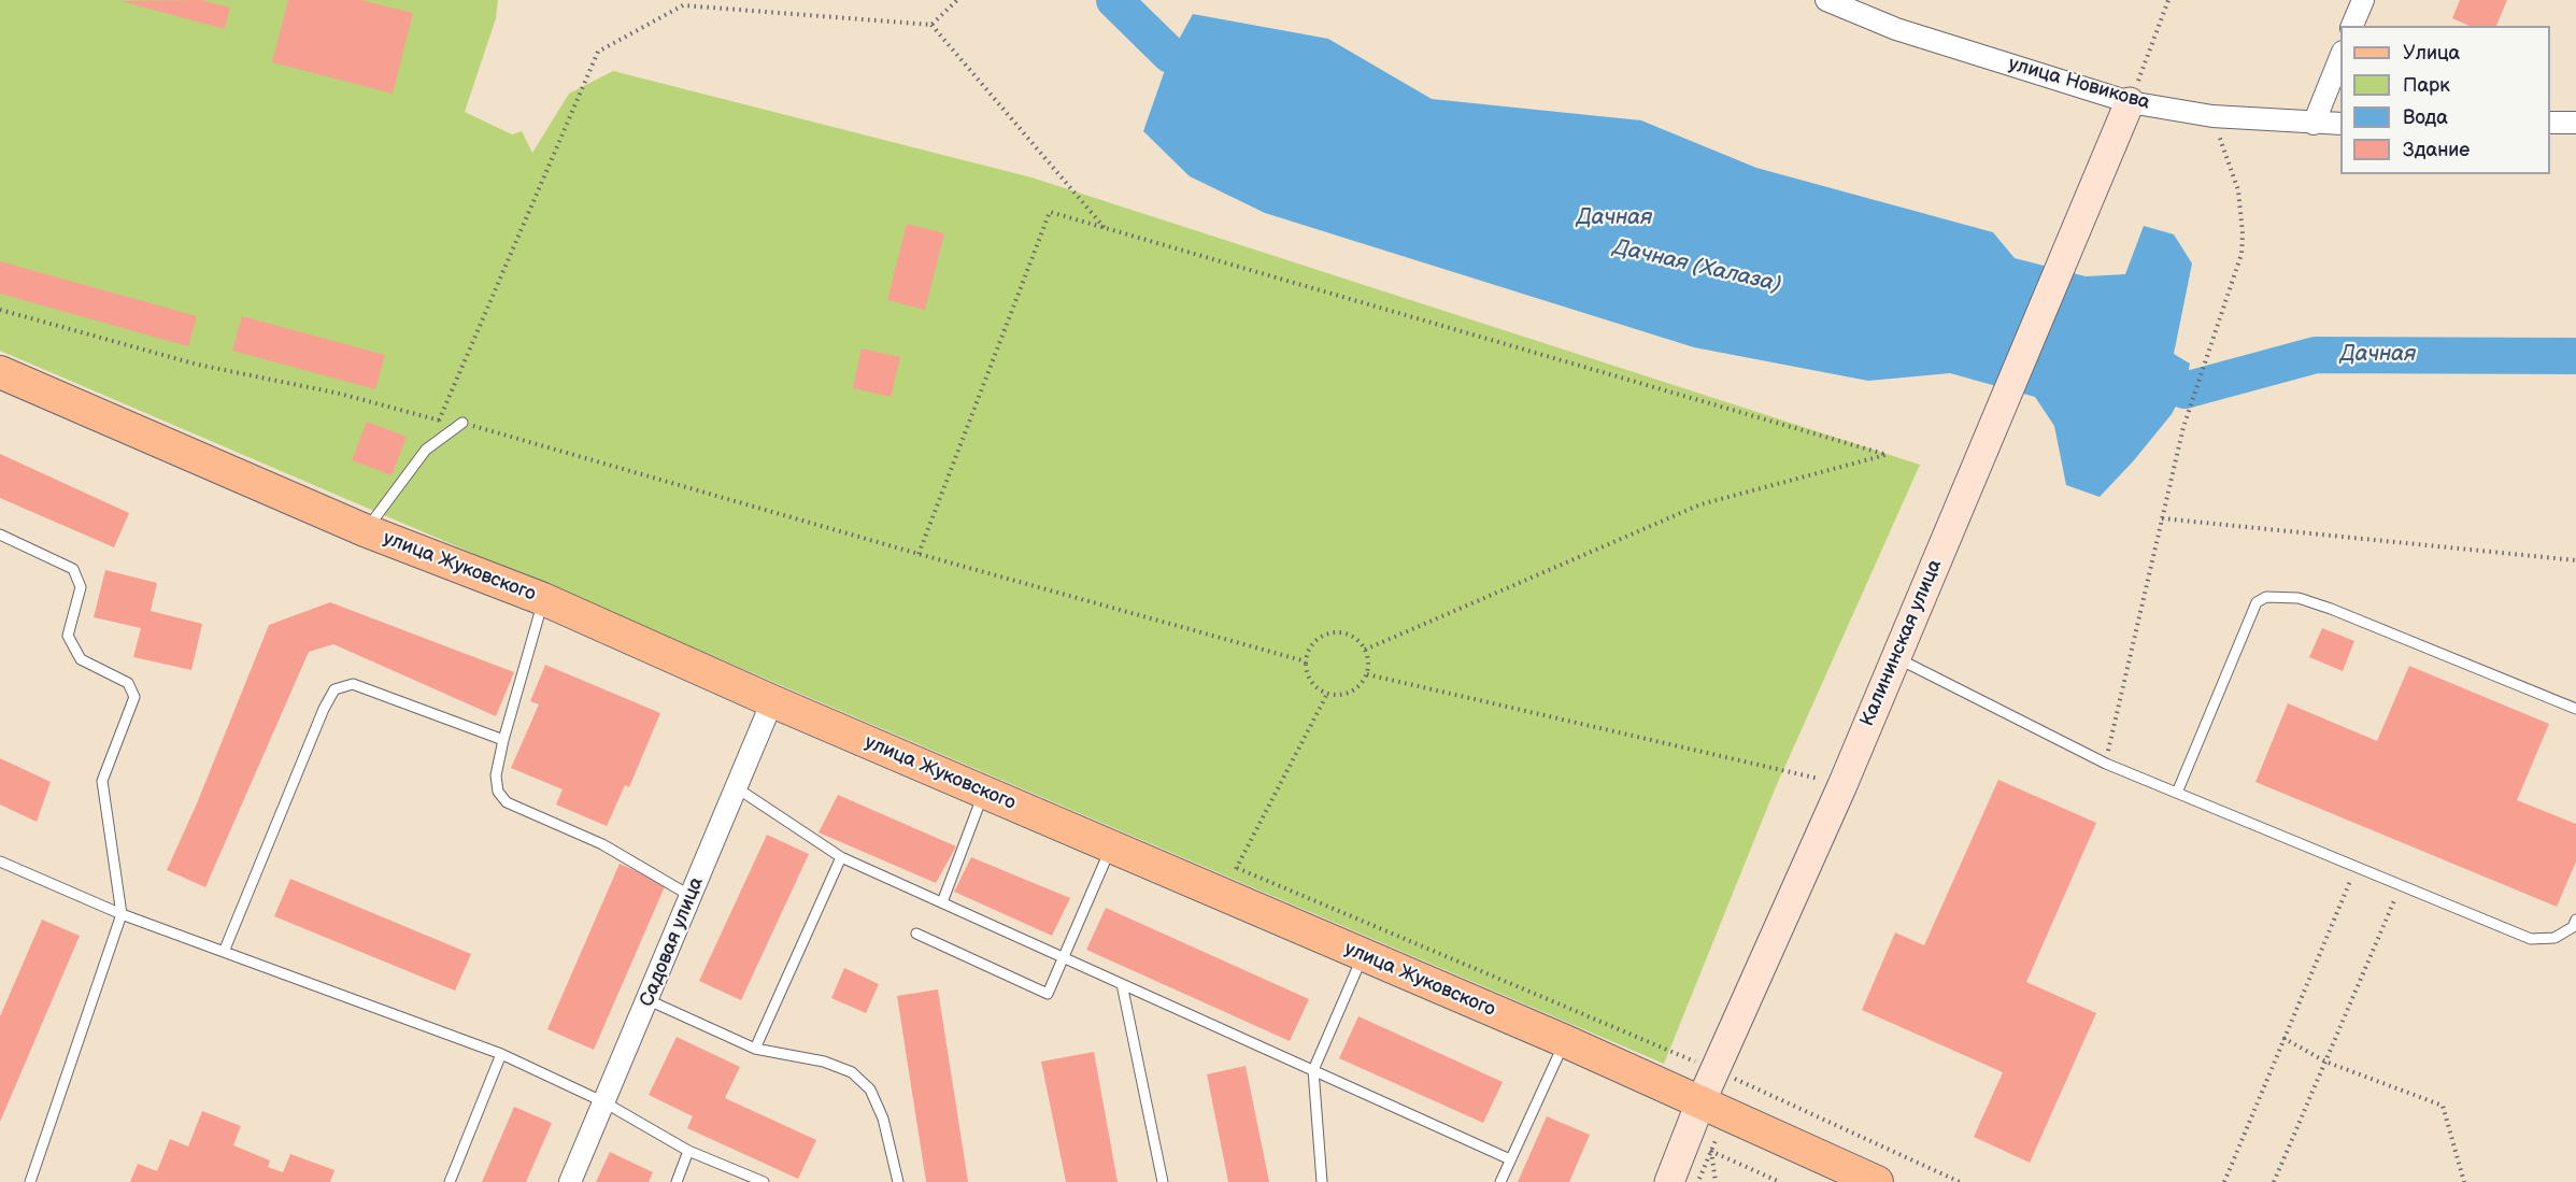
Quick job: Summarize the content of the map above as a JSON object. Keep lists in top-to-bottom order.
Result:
{
  "streets": {
    "main road": ["улица Жуковского"],
    "street": ["улица Новикова", "Калининская улица", "Садовая улица"]
  },
  "crossings": [
    ["улица Новикова", "Калининская улица"],
    ["улица Жуковского", "Калининская улица"],
    ["улица Жуковского", "Садовая улица"]
  ],
  "water": ["Дачная", "Дачная (Халаза)"],
  "legend": [
    "Улица",
    "Парк",
    "Вода",
    "Здание"
  ]
}
